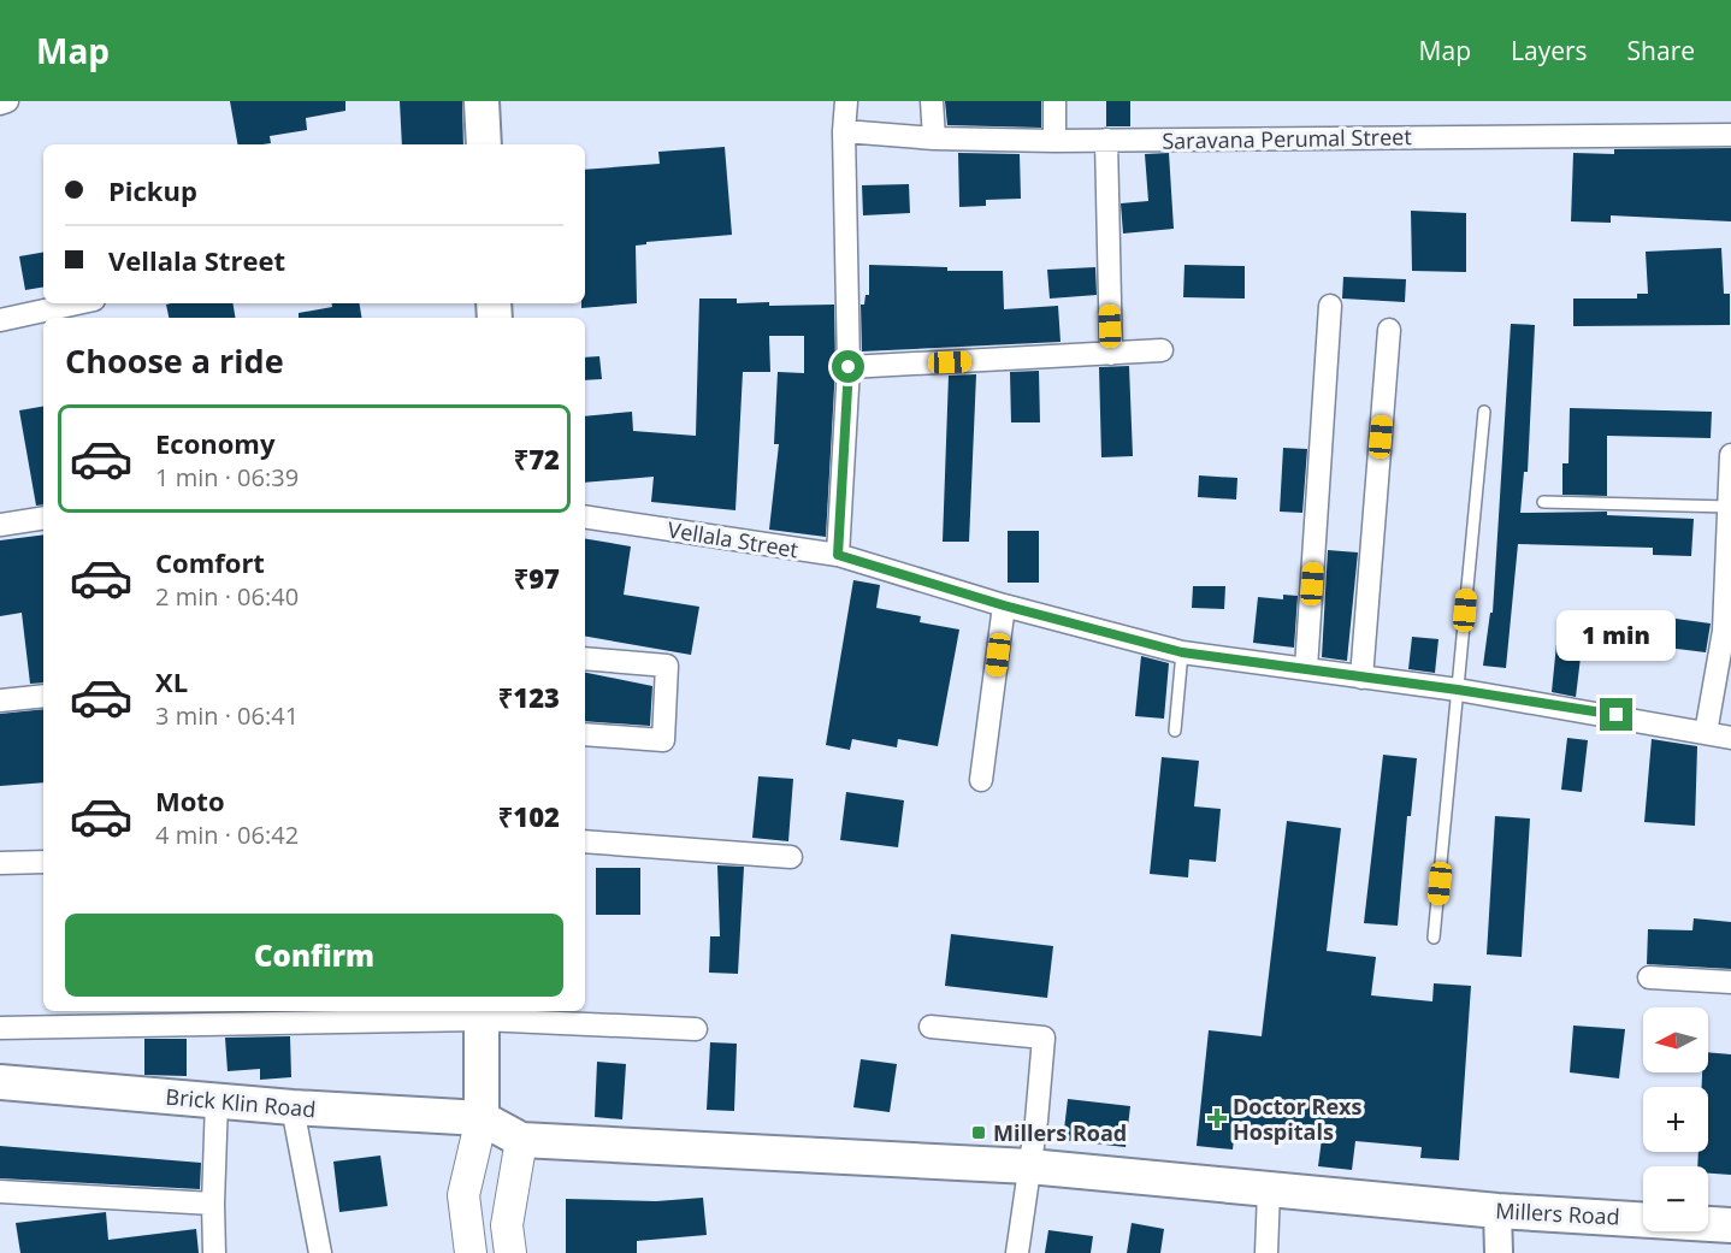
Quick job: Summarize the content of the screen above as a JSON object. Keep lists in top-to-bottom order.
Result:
{
  "streets": {
    "main road": ["Brick Klin Road", "Millers Road"],
    "street": ["Saravana Perumal Street", "Vellala Street"]
  },
  "crossings": [
    ["Brick Klin Road", "Millers Road"]
  ],
  "places": {
    "health": ["Doctor Rexs Hospitals"],
    "transit": ["Millers Road"]
  },
  "north": "left",
  "page": {
    "header": "Map",
    "nav": ["Map", "Layers", "Share"],
    "banner": ["Pickup", "Vellala Street"],
    "heading": "Choose a ride",
    "list": [
      {
        "name": "Economy",
        "note": "1 min · 06:39",
        "value": "₹72"
      },
      {
        "name": "Comfort",
        "note": "2 min · 06:40",
        "value": "₹97"
      },
      {
        "name": "XL",
        "note": "3 min · 06:41",
        "value": "₹123"
      },
      {
        "name": "Moto",
        "note": "4 min · 06:42",
        "value": "₹102"
      }
    ],
    "bubble": "1 min",
    "buttons": "Confirm",
    "map_buttons": ["+", "−"]
  }
}
